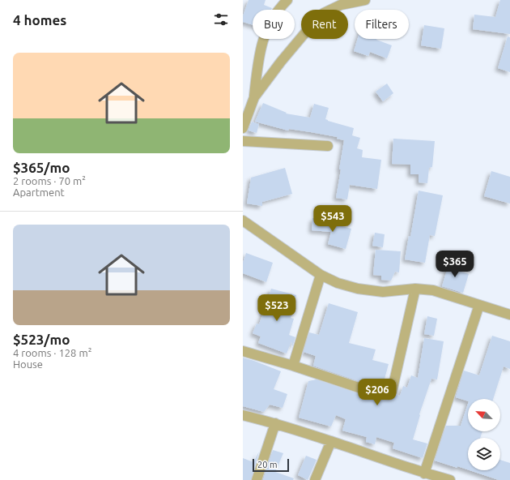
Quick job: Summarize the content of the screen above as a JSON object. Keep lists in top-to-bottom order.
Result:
{
  "scale_bar": "20 m",
  "north": "top left",
  "page": {
    "heading": "4 homes",
    "chip": ["Buy", "Rent", "Filters"],
    "list": [
      {
        "name": "$365/mo",
        "note": "2 rooms · 70 m² · Apartment"
      },
      {
        "name": "$523/mo",
        "note": "4 rooms · 128 m² · House"
      }
    ],
    "price": [
      "$543",
      "$365",
      "$523",
      "$206"
    ],
    "scale": "20 m"
  }
}
